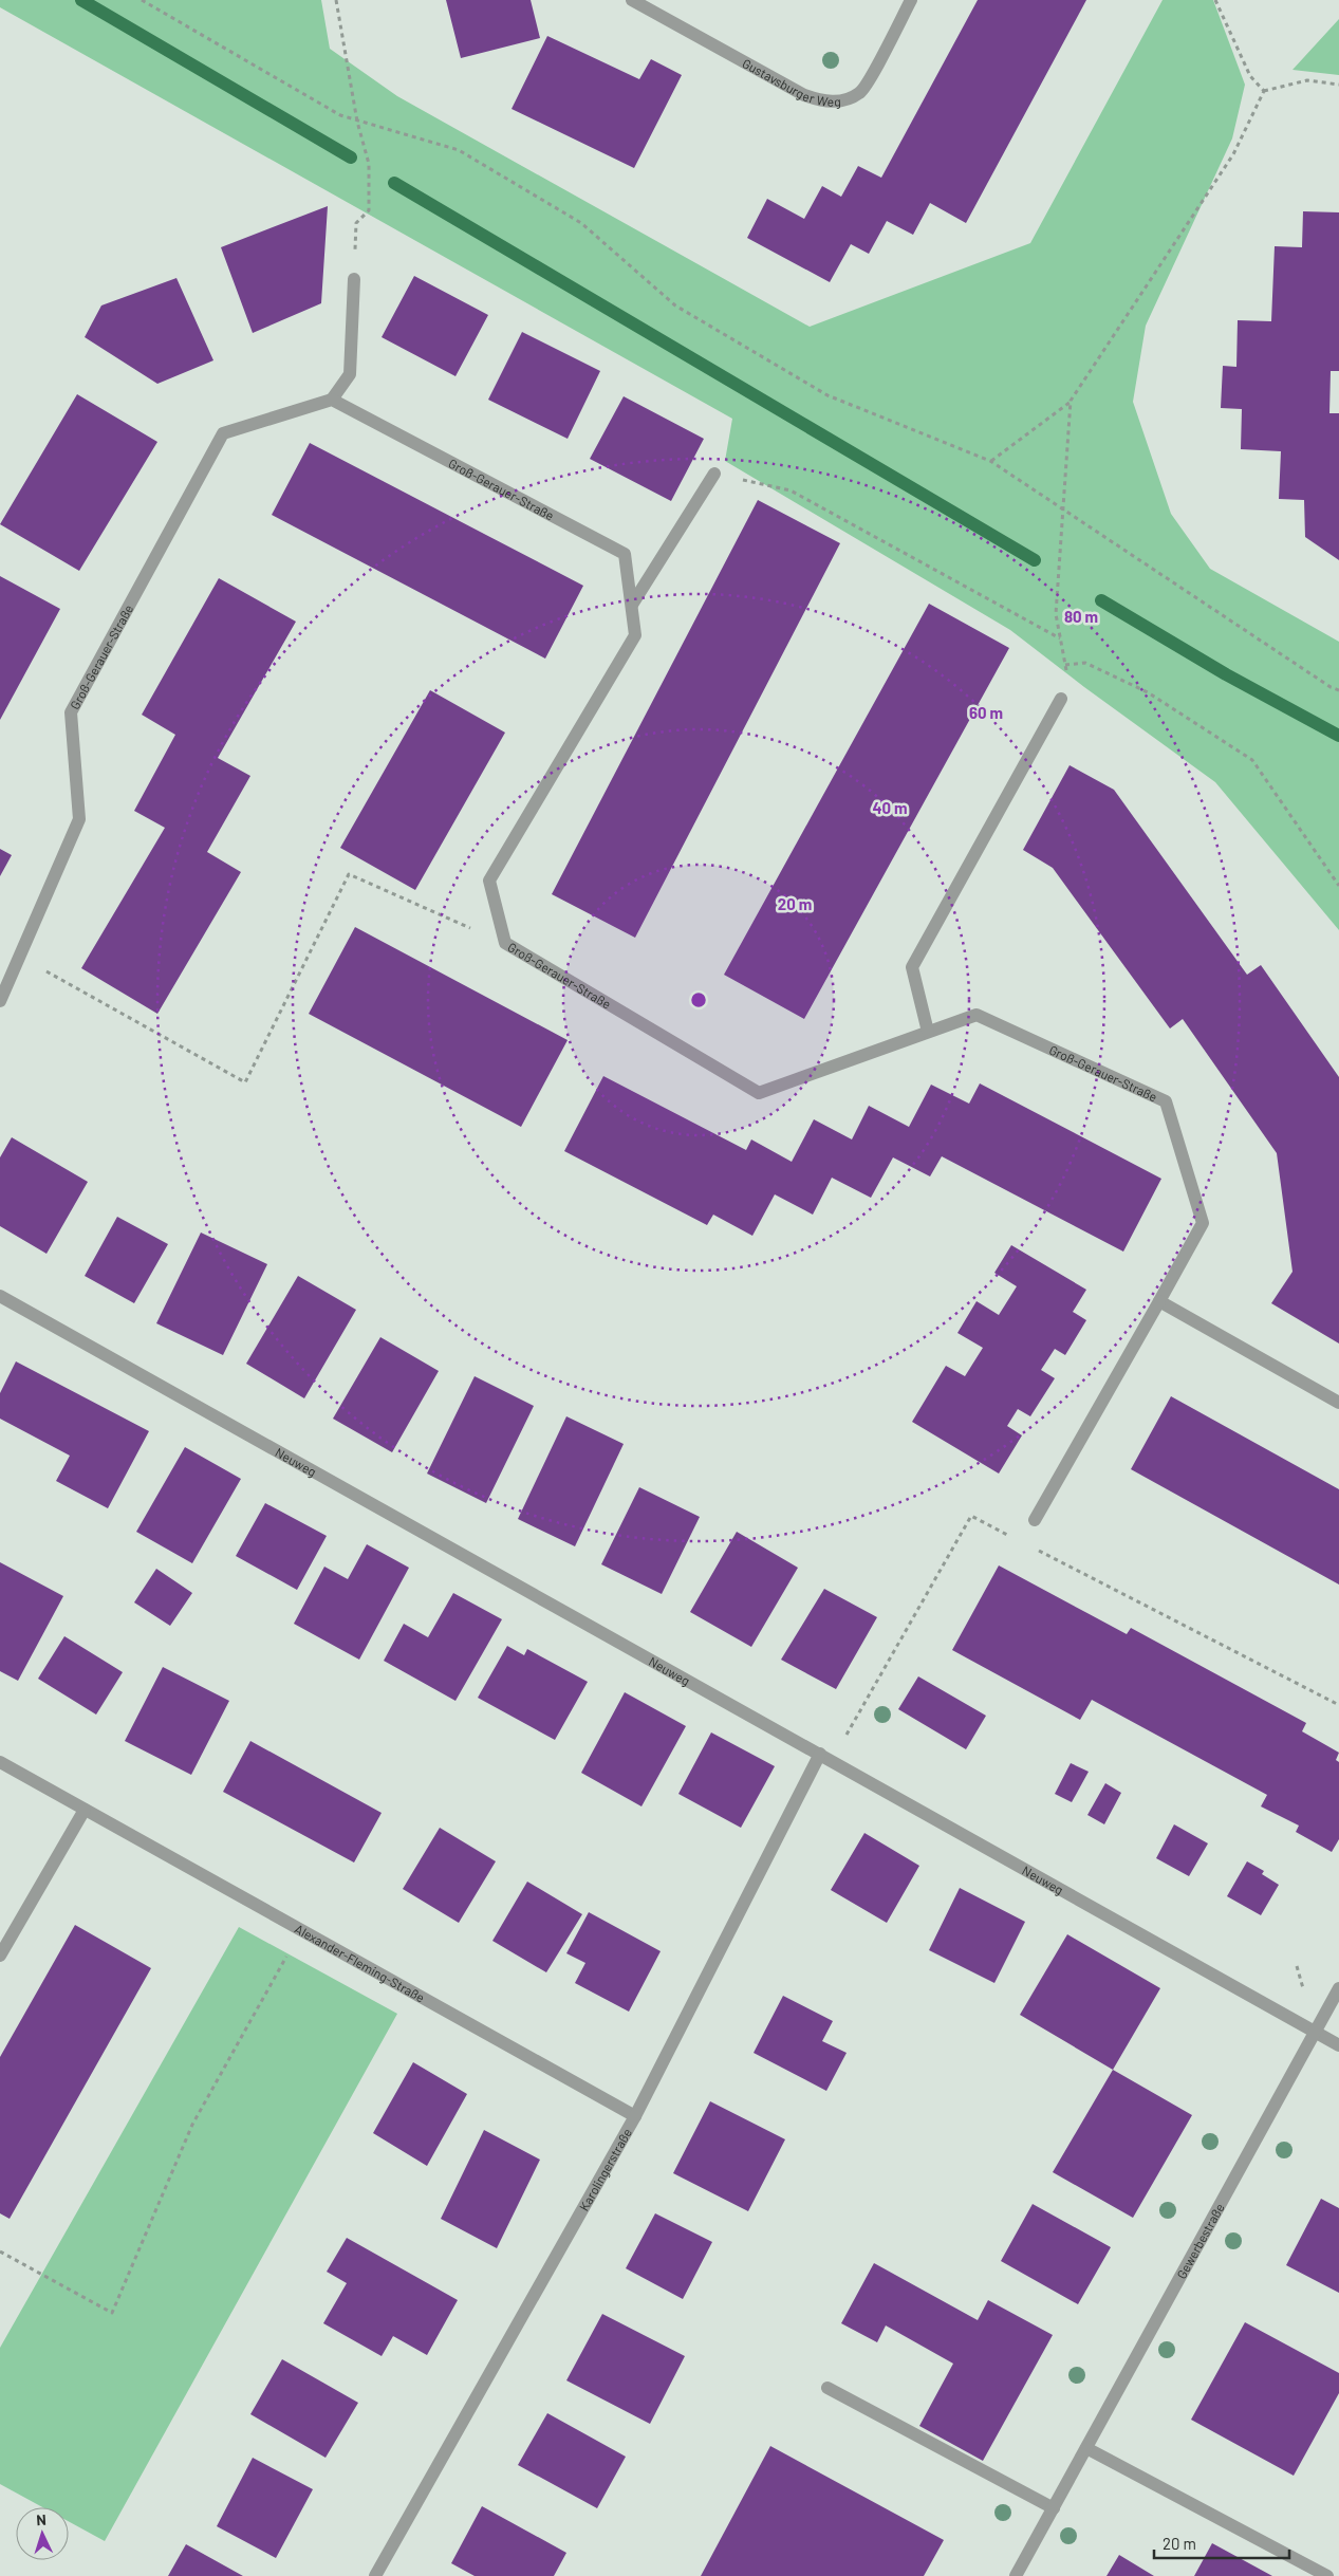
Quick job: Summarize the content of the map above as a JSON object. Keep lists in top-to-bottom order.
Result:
{
  "streets": {
    "street": [
      "Gustavsburger Weg",
      "Groß-Gerauer-Straße",
      "Neuweg",
      "Alexander-Fleming-Straße",
      "Karolingerstraße",
      "Gewerbestraße"
    ]
  },
  "crossings": [
    ["Neuweg", "Karolingerstraße"],
    ["Neuweg", "Gewerbestraße"],
    ["Alexander-Fleming-Straße", "Karolingerstraße"]
  ],
  "scale_bar": "20 m",
  "north": "top",
  "rings": [
    "80 m",
    "60 m",
    "40 m",
    "20 m"
  ]
}
